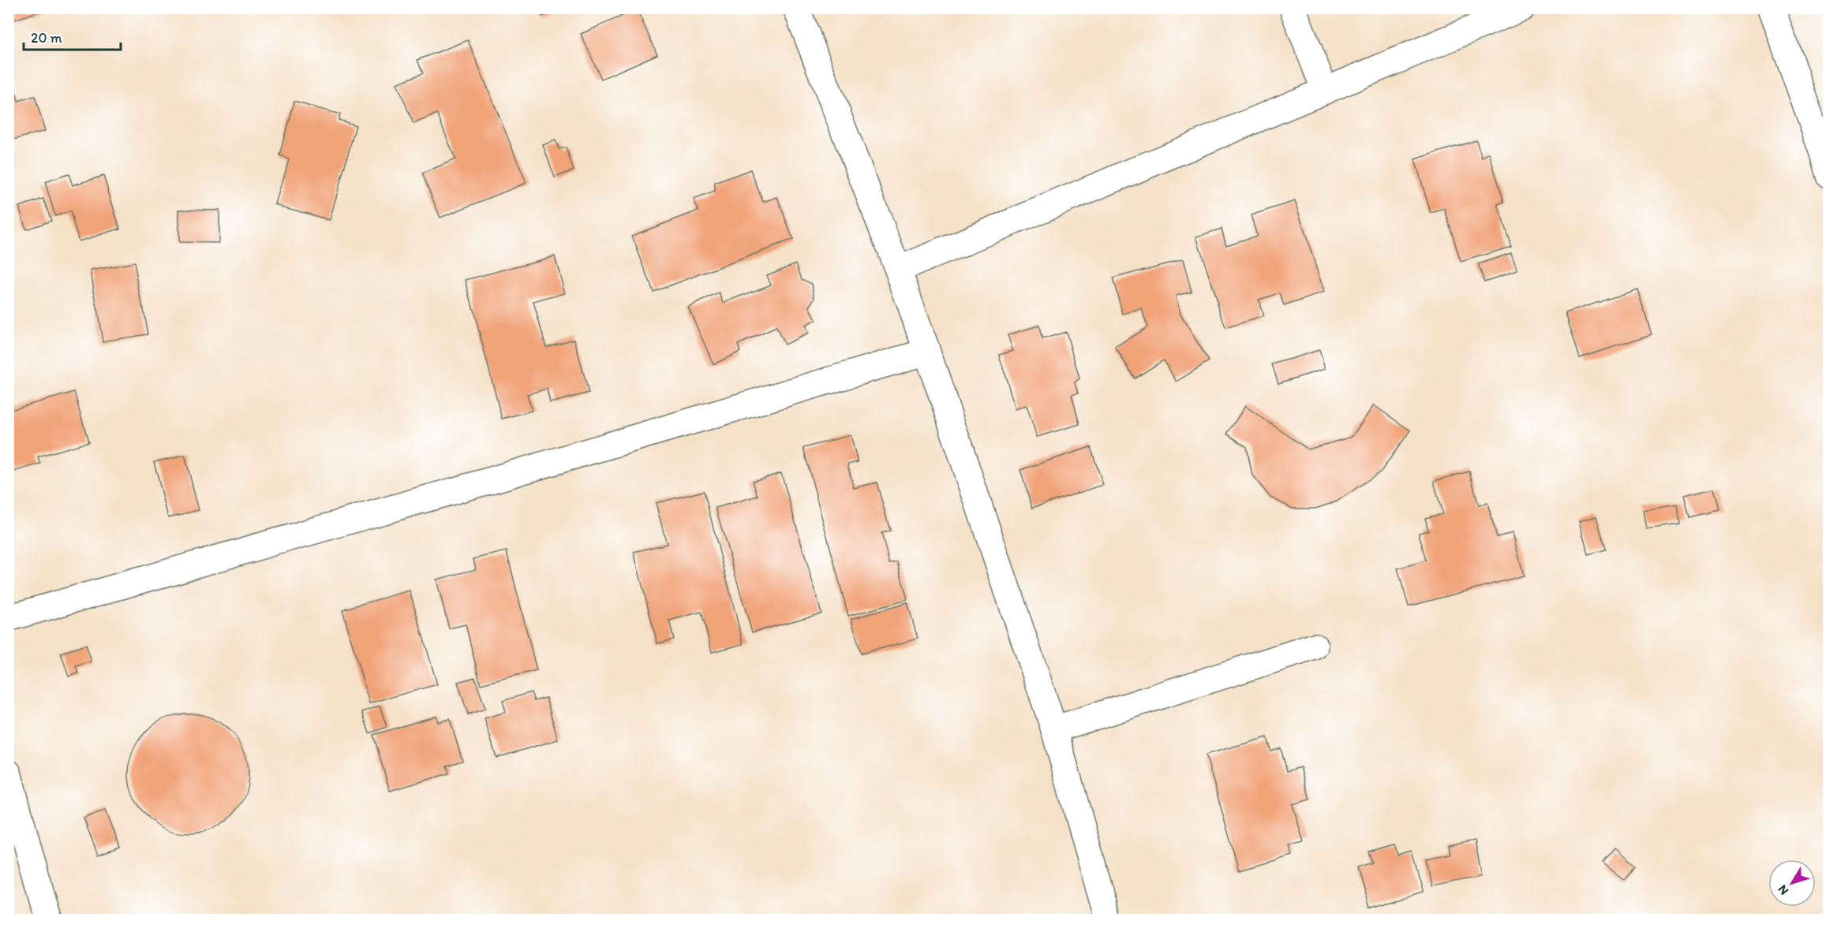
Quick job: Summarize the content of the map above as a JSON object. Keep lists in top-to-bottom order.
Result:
{
  "scale_bar": "20 m",
  "north": "bottom left"
}
